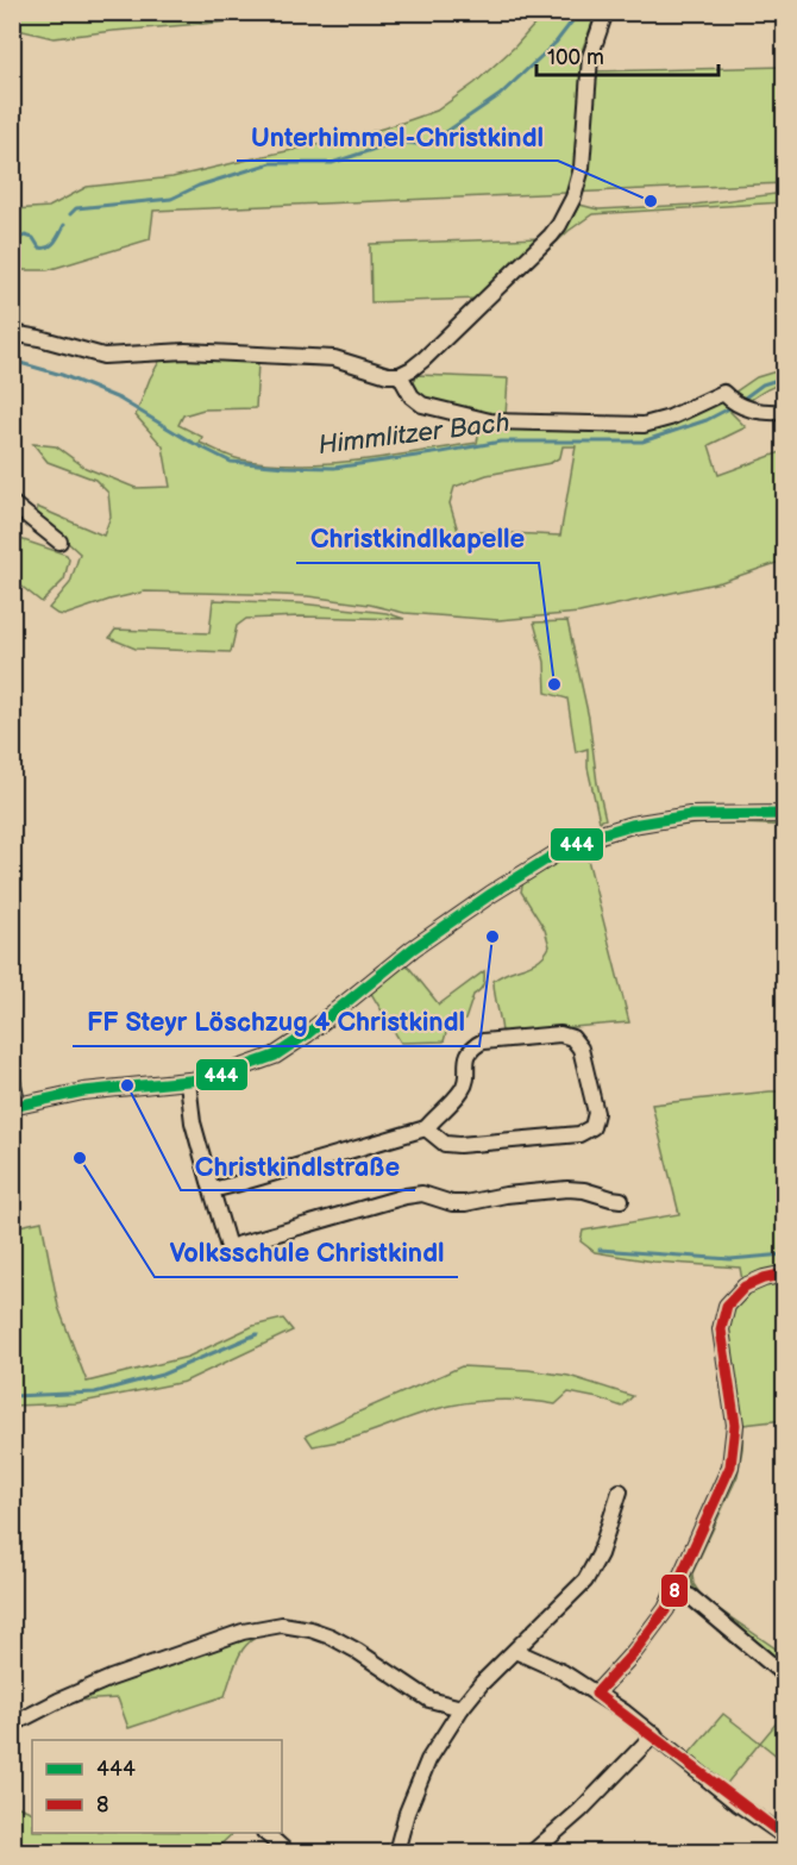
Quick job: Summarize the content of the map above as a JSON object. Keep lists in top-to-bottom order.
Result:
{
  "water": ["Himmlitzer Bach"],
  "places": [
    "Unterhimmel-Christkindl",
    "Christkindlkapelle",
    "FF Steyr Löschzug 4 Christkindl",
    "Christkindlstraße",
    "Volksschule Christkindl"
  ],
  "lines": ["transit line 444", "transit line 8"],
  "legend": ["444", "8"],
  "scale_bar": "100 m"
}
